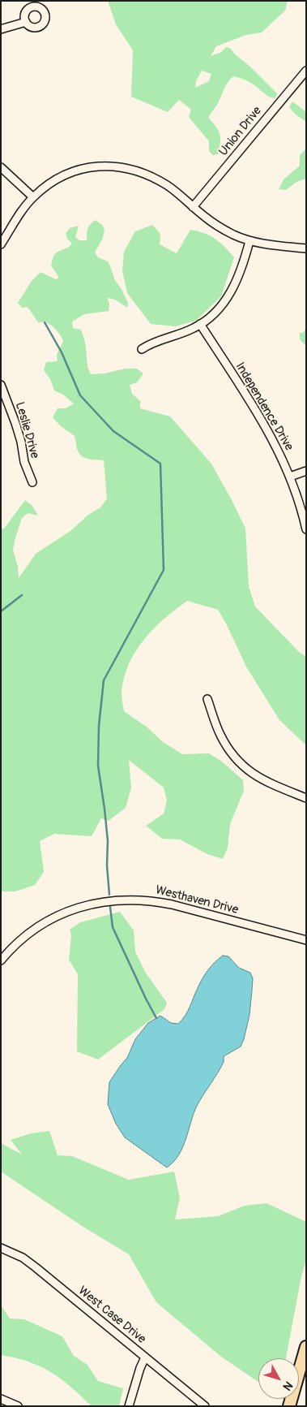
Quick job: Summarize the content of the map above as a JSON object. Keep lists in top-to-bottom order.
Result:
{
  "streets": {
    "street": [
      "Union Drive",
      "Independence Drive",
      "Leslie Drive",
      "Westhaven Drive",
      "West Case Drive"
    ]
  },
  "north": "bottom right"
}
